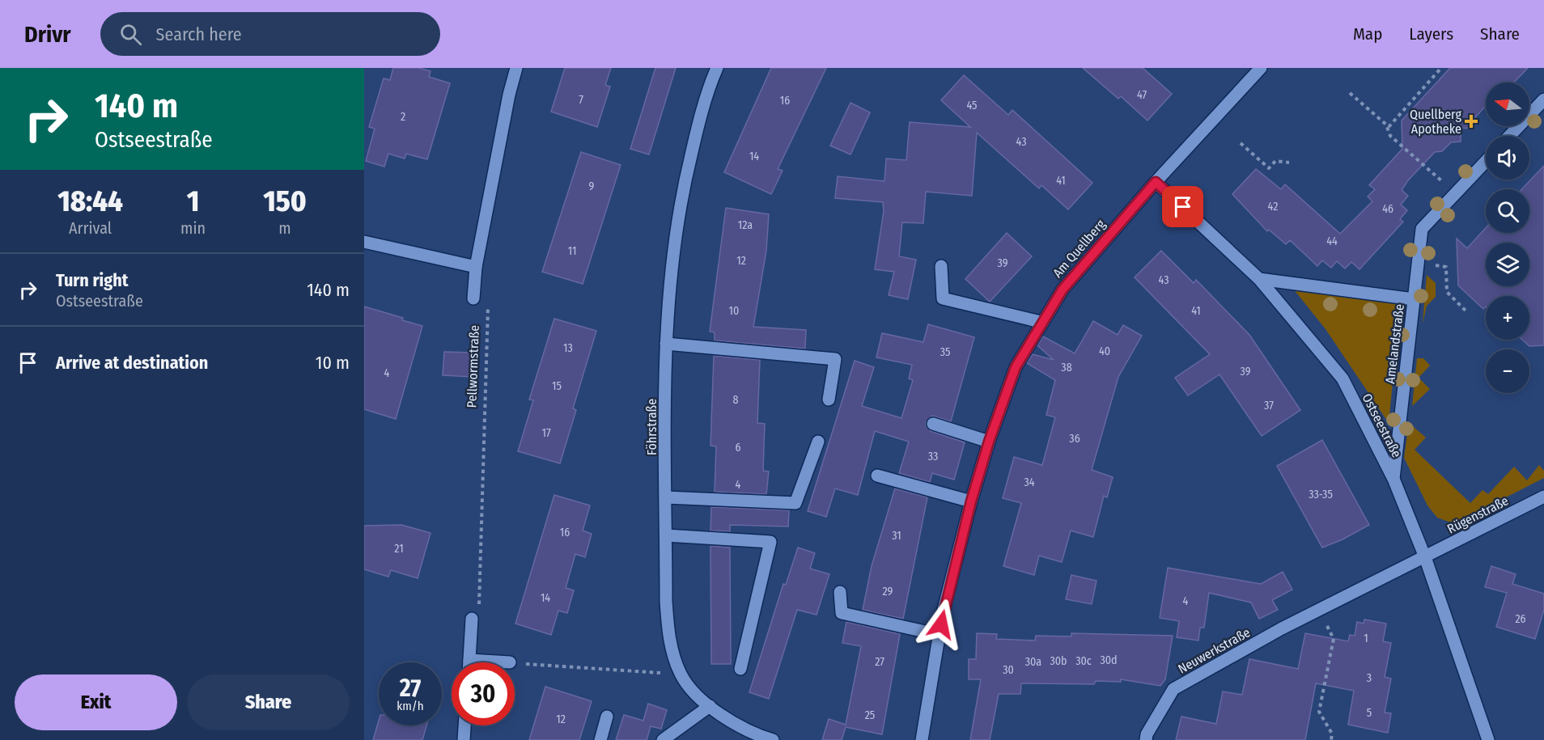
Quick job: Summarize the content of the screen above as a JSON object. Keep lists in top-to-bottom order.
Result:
{
  "streets": {
    "street": [
      "Am Quellberg",
      "Amelandstraße",
      "Ostseestraße",
      "Föhrstraße",
      "Rügenstraße",
      "Neuwerkstraße"
    ],
    "path": ["Pellwormstraße"]
  },
  "crossings": [
    ["Am Quellberg", "Ostseestraße"],
    ["Amelandstraße", "Ostseestraße"],
    ["Ostseestraße", "Rügenstraße"],
    ["Ostseestraße", "Neuwerkstraße"],
    ["Rügenstraße", "Neuwerkstraße"]
  ],
  "places": {
    "health": ["Quellberg Apotheke"]
  },
  "house_numbers": [
    "47",
    "7",
    "16",
    "45",
    "2",
    "43",
    "14",
    "41",
    "9",
    "42",
    "46",
    "12a",
    "44",
    "11",
    "12",
    "39",
    "43",
    "10",
    "41",
    "13",
    "40",
    "35",
    "38",
    "39",
    "4",
    "15",
    "8",
    "37",
    "17",
    "36",
    "6",
    "33",
    "34",
    "4",
    "33-35",
    "16",
    "31",
    "21",
    "29",
    "14",
    "4",
    "26",
    "1",
    "30d",
    "30b",
    "30c",
    "27",
    "30a",
    "30",
    "3",
    "5",
    "25",
    "12"
  ],
  "north": "left",
  "page": {
    "header": "Drivr",
    "search": "Search here",
    "nav": ["Map", "Layers", "Share"],
    "turn": ["140 m", "Ostseestraße"],
    "map_buttons": ["+", "−"],
    "eta": [
      "18:44",
      "Arrival",
      "1",
      "min",
      "150",
      "m"
    ],
    "list": [
      {
        "name": "Turn right",
        "note": "Ostseestraße",
        "value": "140 m"
      },
      {
        "name": "Arrive at destination",
        "value": "10 m"
      }
    ],
    "speed": "27 km/h",
    "limit": "30",
    "buttons": ["Exit", "Share"]
  }
}
